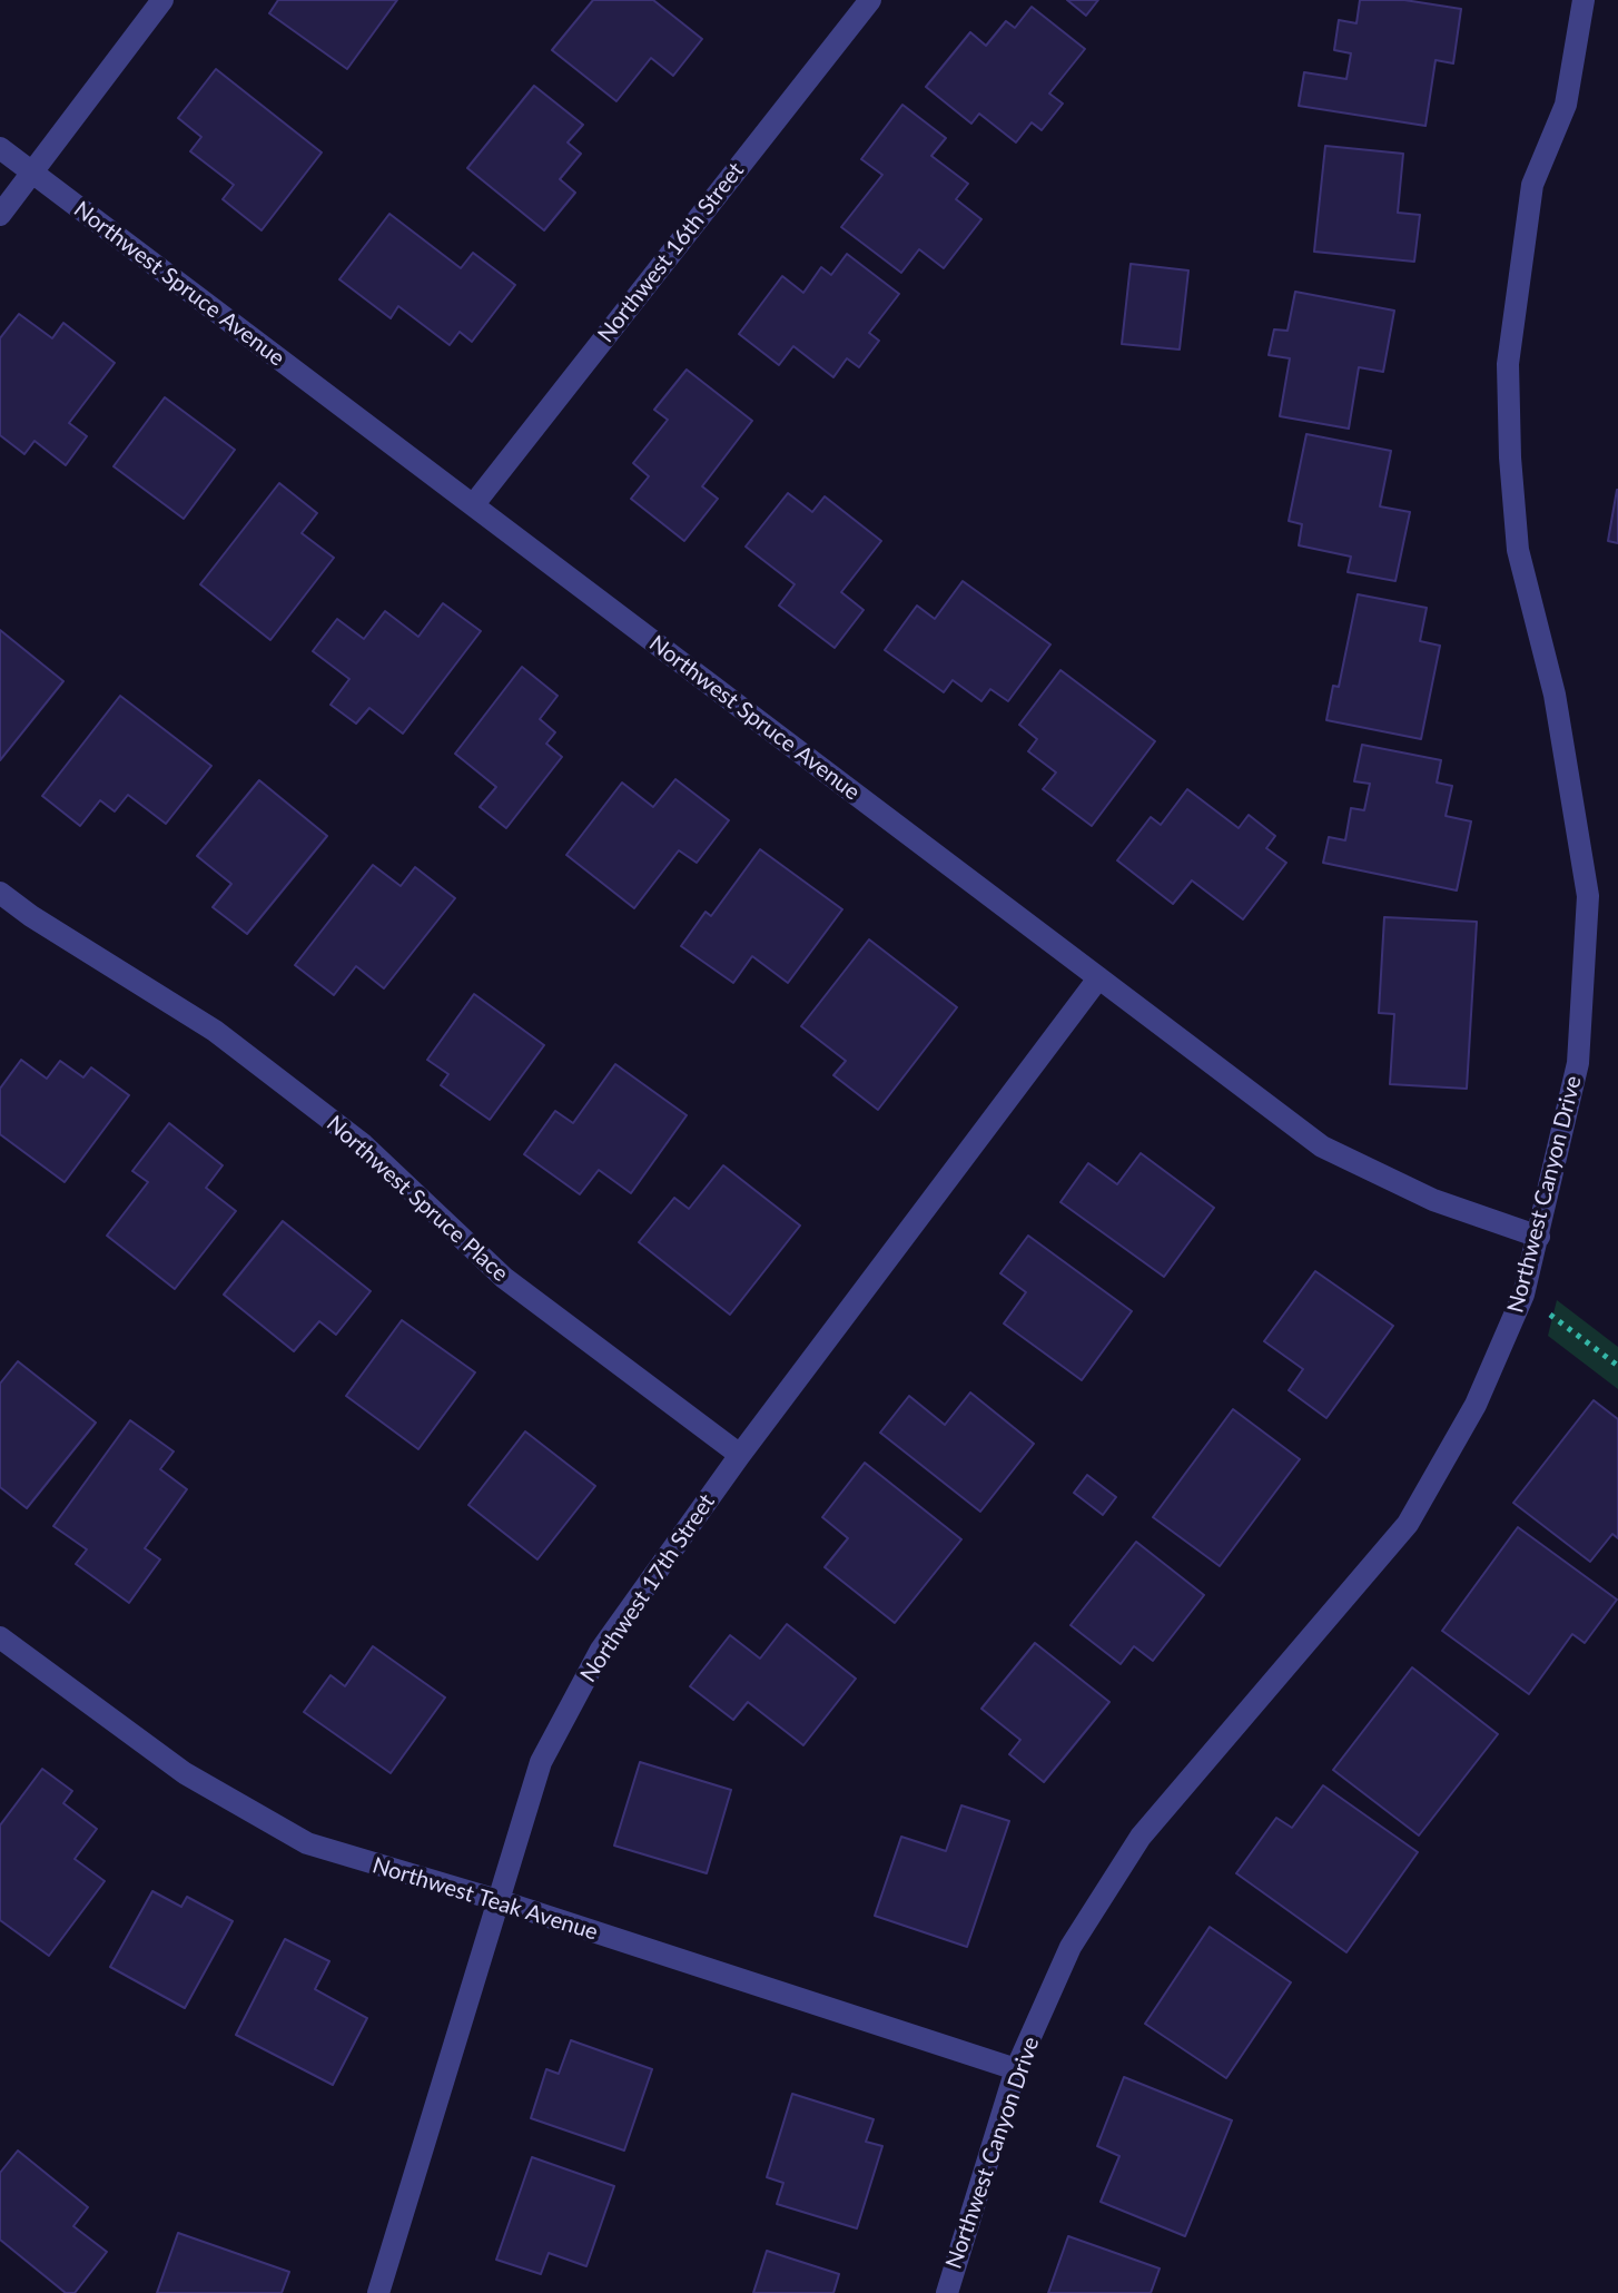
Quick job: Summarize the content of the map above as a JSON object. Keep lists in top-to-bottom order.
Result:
{
  "streets": {
    "street": [
      "Northwest 16th Street",
      "Northwest Spruce Avenue",
      "Northwest Canyon Drive",
      "Northwest Spruce Place",
      "Northwest 17th Street",
      "Northwest Teak Avenue"
    ]
  },
  "crossings": [
    ["Northwest 16th Street", "Northwest Spruce Avenue"],
    ["Northwest Spruce Avenue", "Northwest Canyon Drive"],
    ["Northwest Spruce Avenue", "Northwest 17th Street"],
    ["Northwest Canyon Drive", "Northwest Teak Avenue"],
    ["Northwest Spruce Place", "Northwest 17th Street"],
    ["Northwest 17th Street", "Northwest Teak Avenue"]
  ]
}
